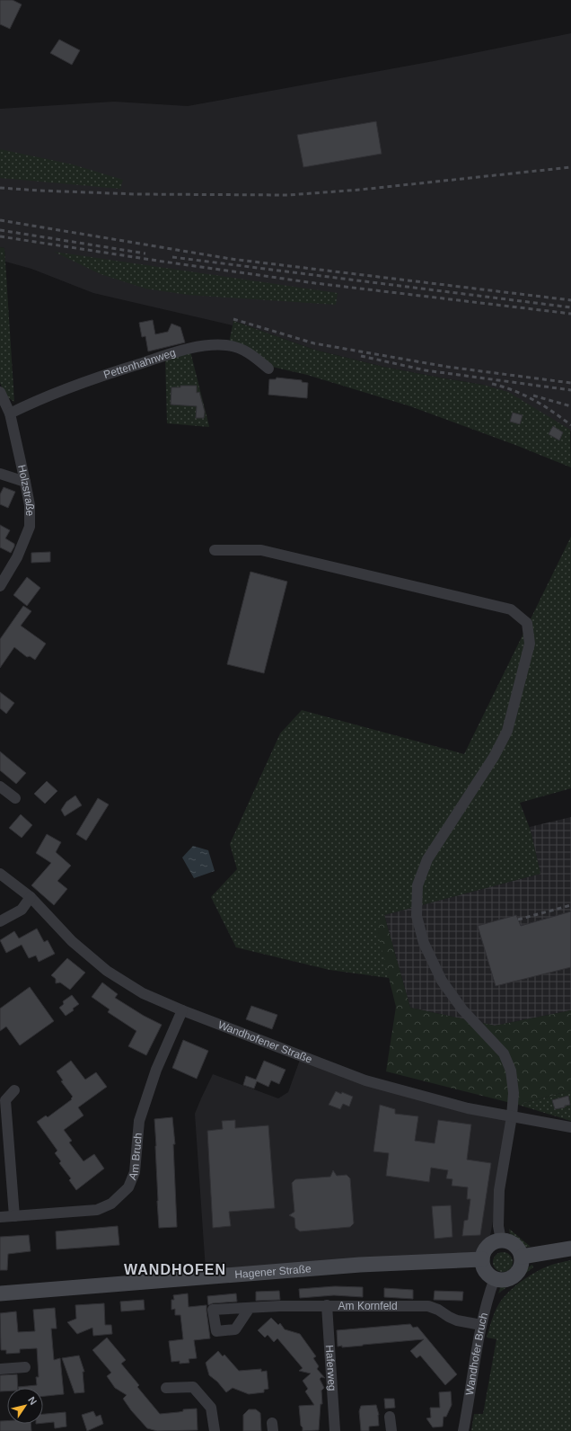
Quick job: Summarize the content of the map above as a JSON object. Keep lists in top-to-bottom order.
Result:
{
  "streets": {
    "main road": ["Hagener Straße"],
    "street": [
      "Pettenhahnweg",
      "Holzstraße",
      "Wandhofener Straße",
      "Am Bruch",
      "Am Kornfeld",
      "Wandhofer Bruch",
      "Haferweg"
    ]
  },
  "crossings": [
    ["Pettenhahnweg", "Holzstraße"],
    ["Wandhofener Straße", "Am Bruch"],
    ["Hagener Straße", "Wandhofer Bruch"],
    ["Am Kornfeld", "Wandhofer Bruch"],
    ["Am Kornfeld", "Haferweg"]
  ],
  "districts": ["WANDHOFEN"],
  "north": "top right"
}
